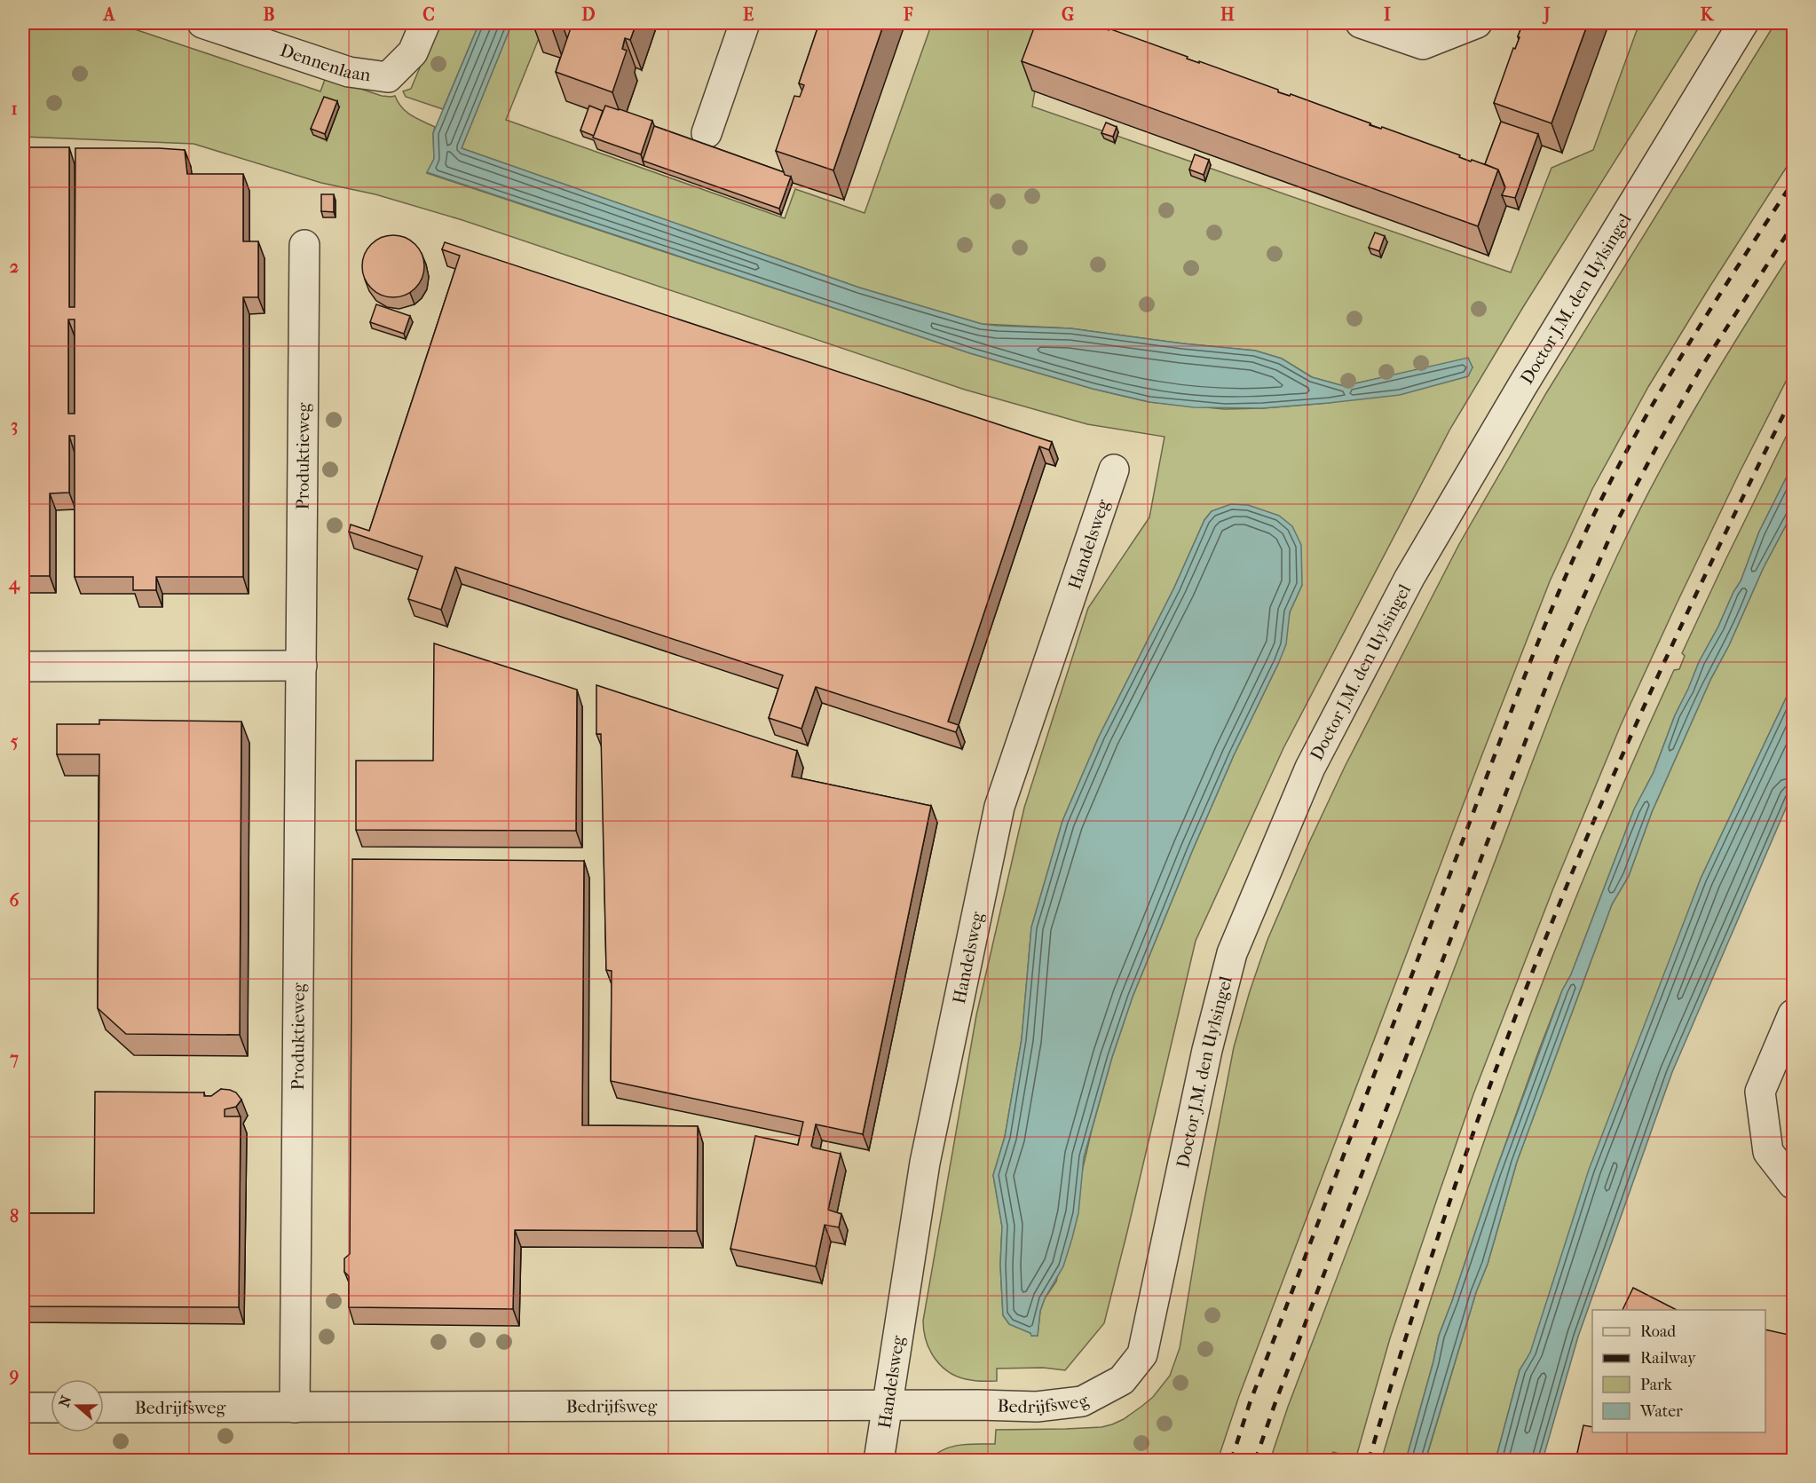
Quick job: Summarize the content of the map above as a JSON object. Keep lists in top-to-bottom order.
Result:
{
  "streets": {
    "street": [
      "Dennenlaan",
      "Doctor J.M. den Uylsingel",
      "Produktieweg",
      "Handelsweg",
      "Bedrijfsweg"
    ]
  },
  "crossings": [
    ["Doctor J.M. den Uylsingel", "Bedrijfsweg"],
    ["Produktieweg", "Bedrijfsweg"],
    ["Handelsweg", "Bedrijfsweg"]
  ],
  "legend": [
    "Road",
    "Railway",
    "Park",
    "Water"
  ],
  "north": "left",
  "grid": {
    "columns": [
      "A",
      "B",
      "C",
      "D",
      "E",
      "F",
      "G",
      "H",
      "I",
      "J",
      "K"
    ],
    "rows": [
      "1",
      "2",
      "3",
      "4",
      "5",
      "6",
      "7",
      "8",
      "9"
    ]
  }
}
